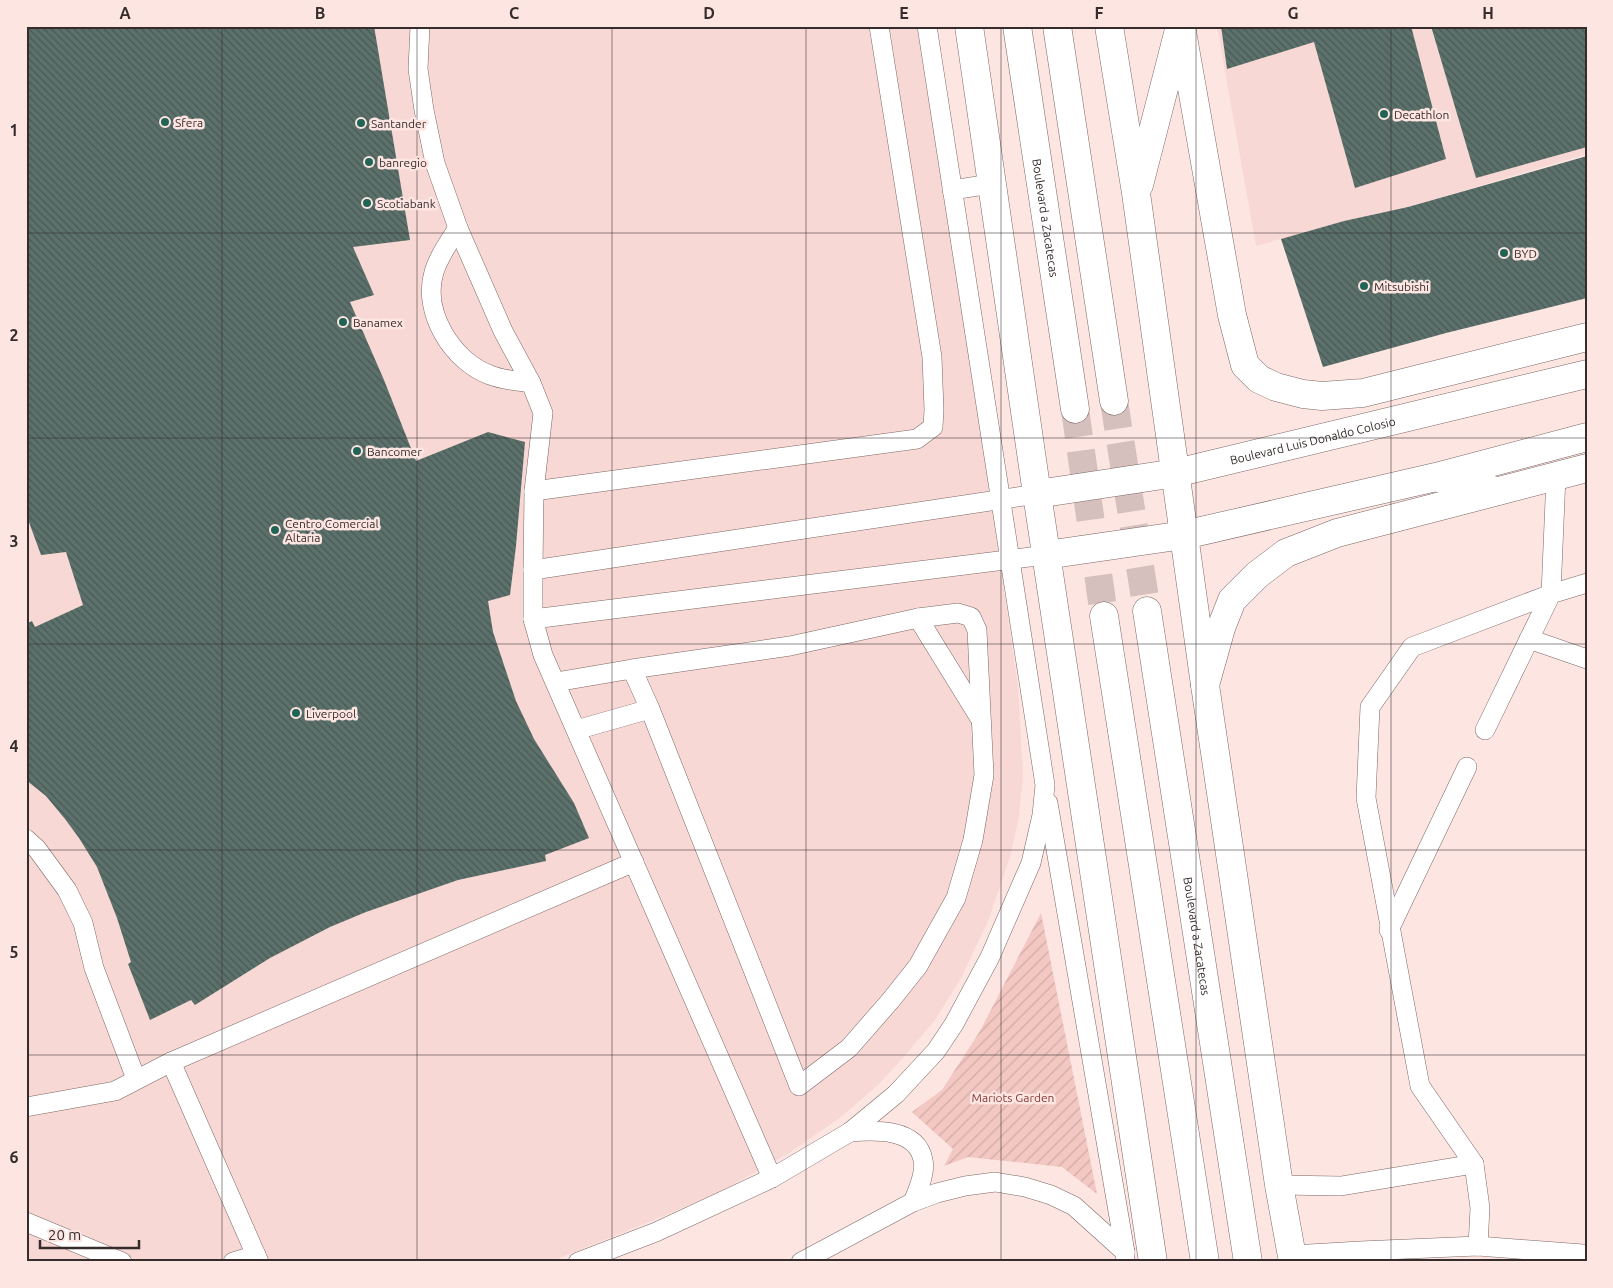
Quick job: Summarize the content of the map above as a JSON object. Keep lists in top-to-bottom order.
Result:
{
  "streets": {
    "main road": ["Boulevard a Zacatecas", "Boulevard Luis Donaldo Colosio"]
  },
  "parks": ["Mariots Garden"],
  "places": [
    "Decathlon",
    "Sfera",
    "Santander",
    "banregio",
    "Scotiabank",
    "BYD",
    "Mitsubishi",
    "Banamex",
    "Bancomer",
    "Centro Comercial Altaria",
    "Liverpool"
  ],
  "scale_bar": "20 m",
  "grid": {
    "columns": [
      "A",
      "B",
      "C",
      "D",
      "E",
      "F",
      "G",
      "H"
    ],
    "rows": [
      "1",
      "2",
      "3",
      "4",
      "5",
      "6"
    ]
  }
}
